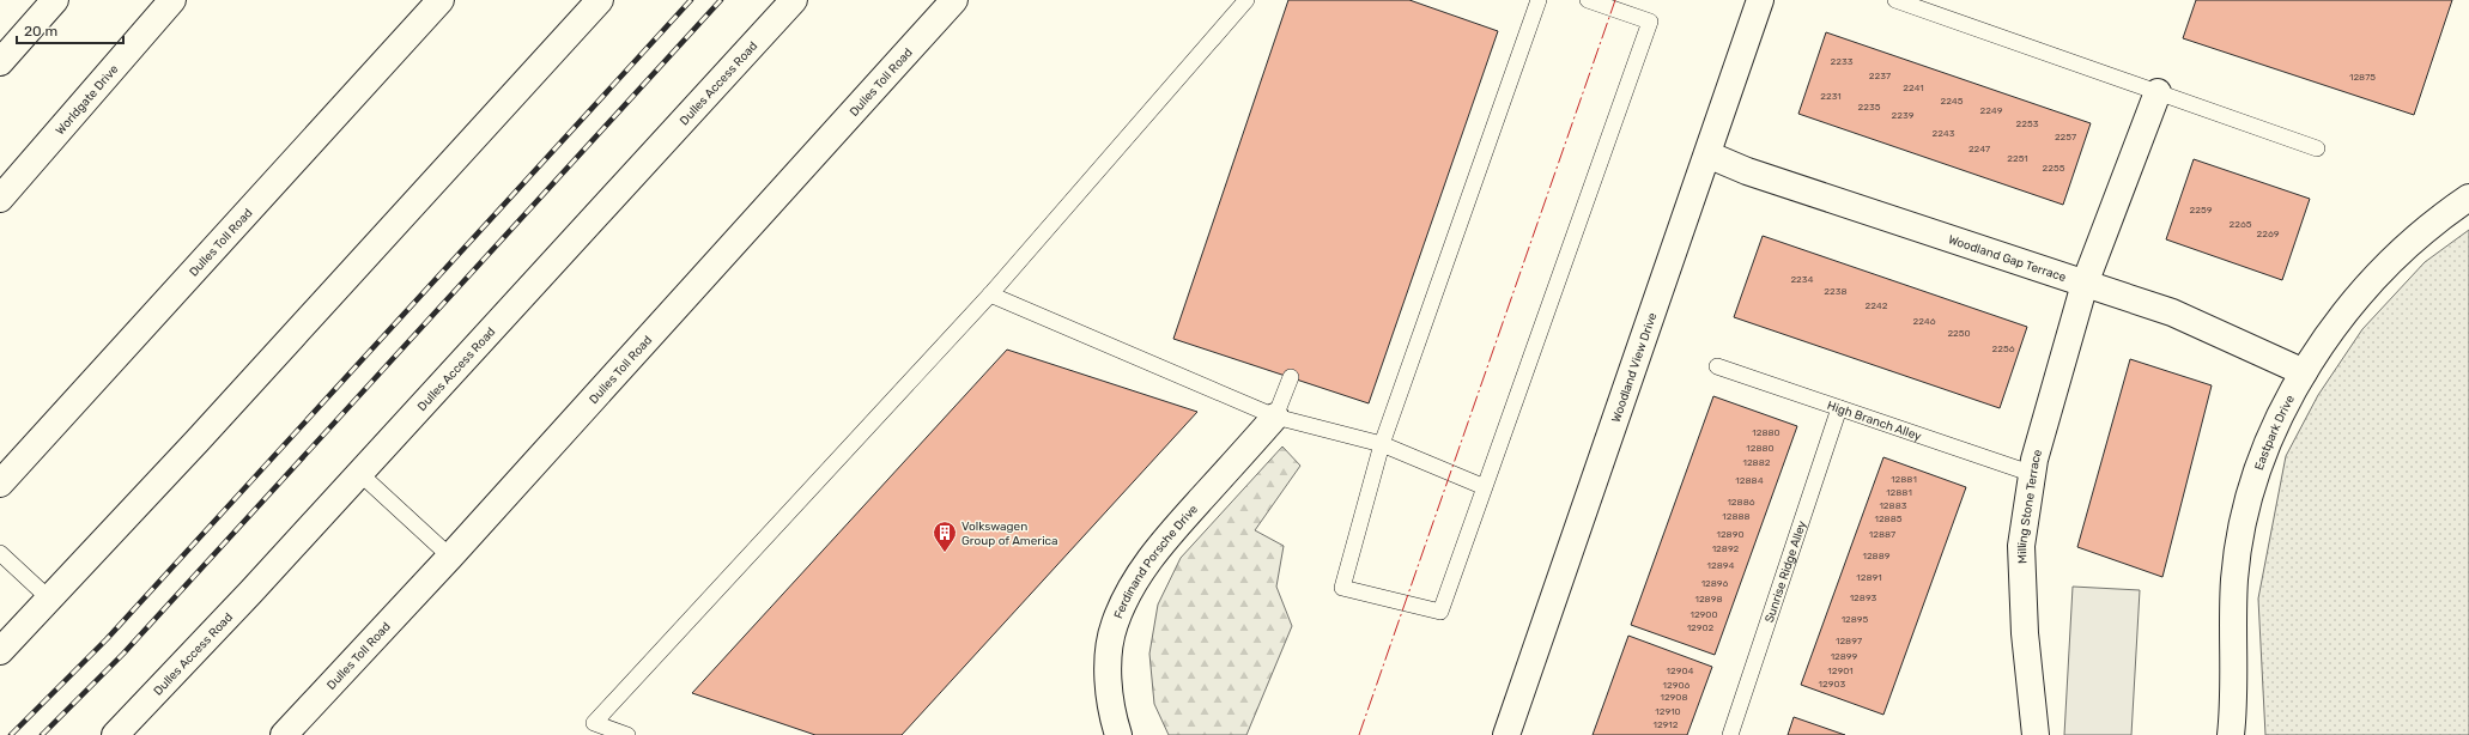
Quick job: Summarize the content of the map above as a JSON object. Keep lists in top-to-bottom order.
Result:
{
  "streets": {
    "main road": [
      "Dulles Toll Road",
      "Dulles Access Road",
      "Worldgate Drive",
      "Woodland Gap Terrace",
      "Woodland View Drive",
      "Eastpark Drive",
      "Milling Stone Terrace",
      "Ferdinand Porsche Drive"
    ],
    "lane": ["High Branch Alley", "Sunrise Ridge Alley"]
  },
  "crossings": [
    ["Woodland Gap Terrace", "Woodland View Drive"],
    ["Woodland Gap Terrace", "Eastpark Drive"],
    ["Woodland Gap Terrace", "Milling Stone Terrace"],
    ["High Branch Alley", "Milling Stone Terrace"],
    ["High Branch Alley", "Sunrise Ridge Alley"]
  ],
  "places": {
    "building": ["Volkswagen Group of America"]
  },
  "house_numbers": [
    "2233",
    "2237",
    "12875",
    "2241",
    "2231",
    "2245",
    "2235",
    "2249",
    "2239",
    "2253",
    "2243",
    "2257",
    "2247",
    "2251",
    "2255",
    "2259",
    "2265",
    "2269",
    "2234",
    "2238",
    "2242",
    "2246",
    "2250",
    "2256",
    "12880",
    "12880",
    "12882",
    "12881",
    "12884",
    "12881",
    "12886",
    "12883",
    "12888",
    "12885",
    "12890",
    "12887",
    "12892",
    "12889",
    "12894",
    "12891",
    "12896",
    "12893",
    "12898",
    "12900",
    "12895",
    "12902",
    "12897",
    "12899",
    "12904",
    "12901",
    "12903",
    "12906",
    "12908",
    "12910",
    "12912"
  ],
  "scale_bar": "20 m"
}
